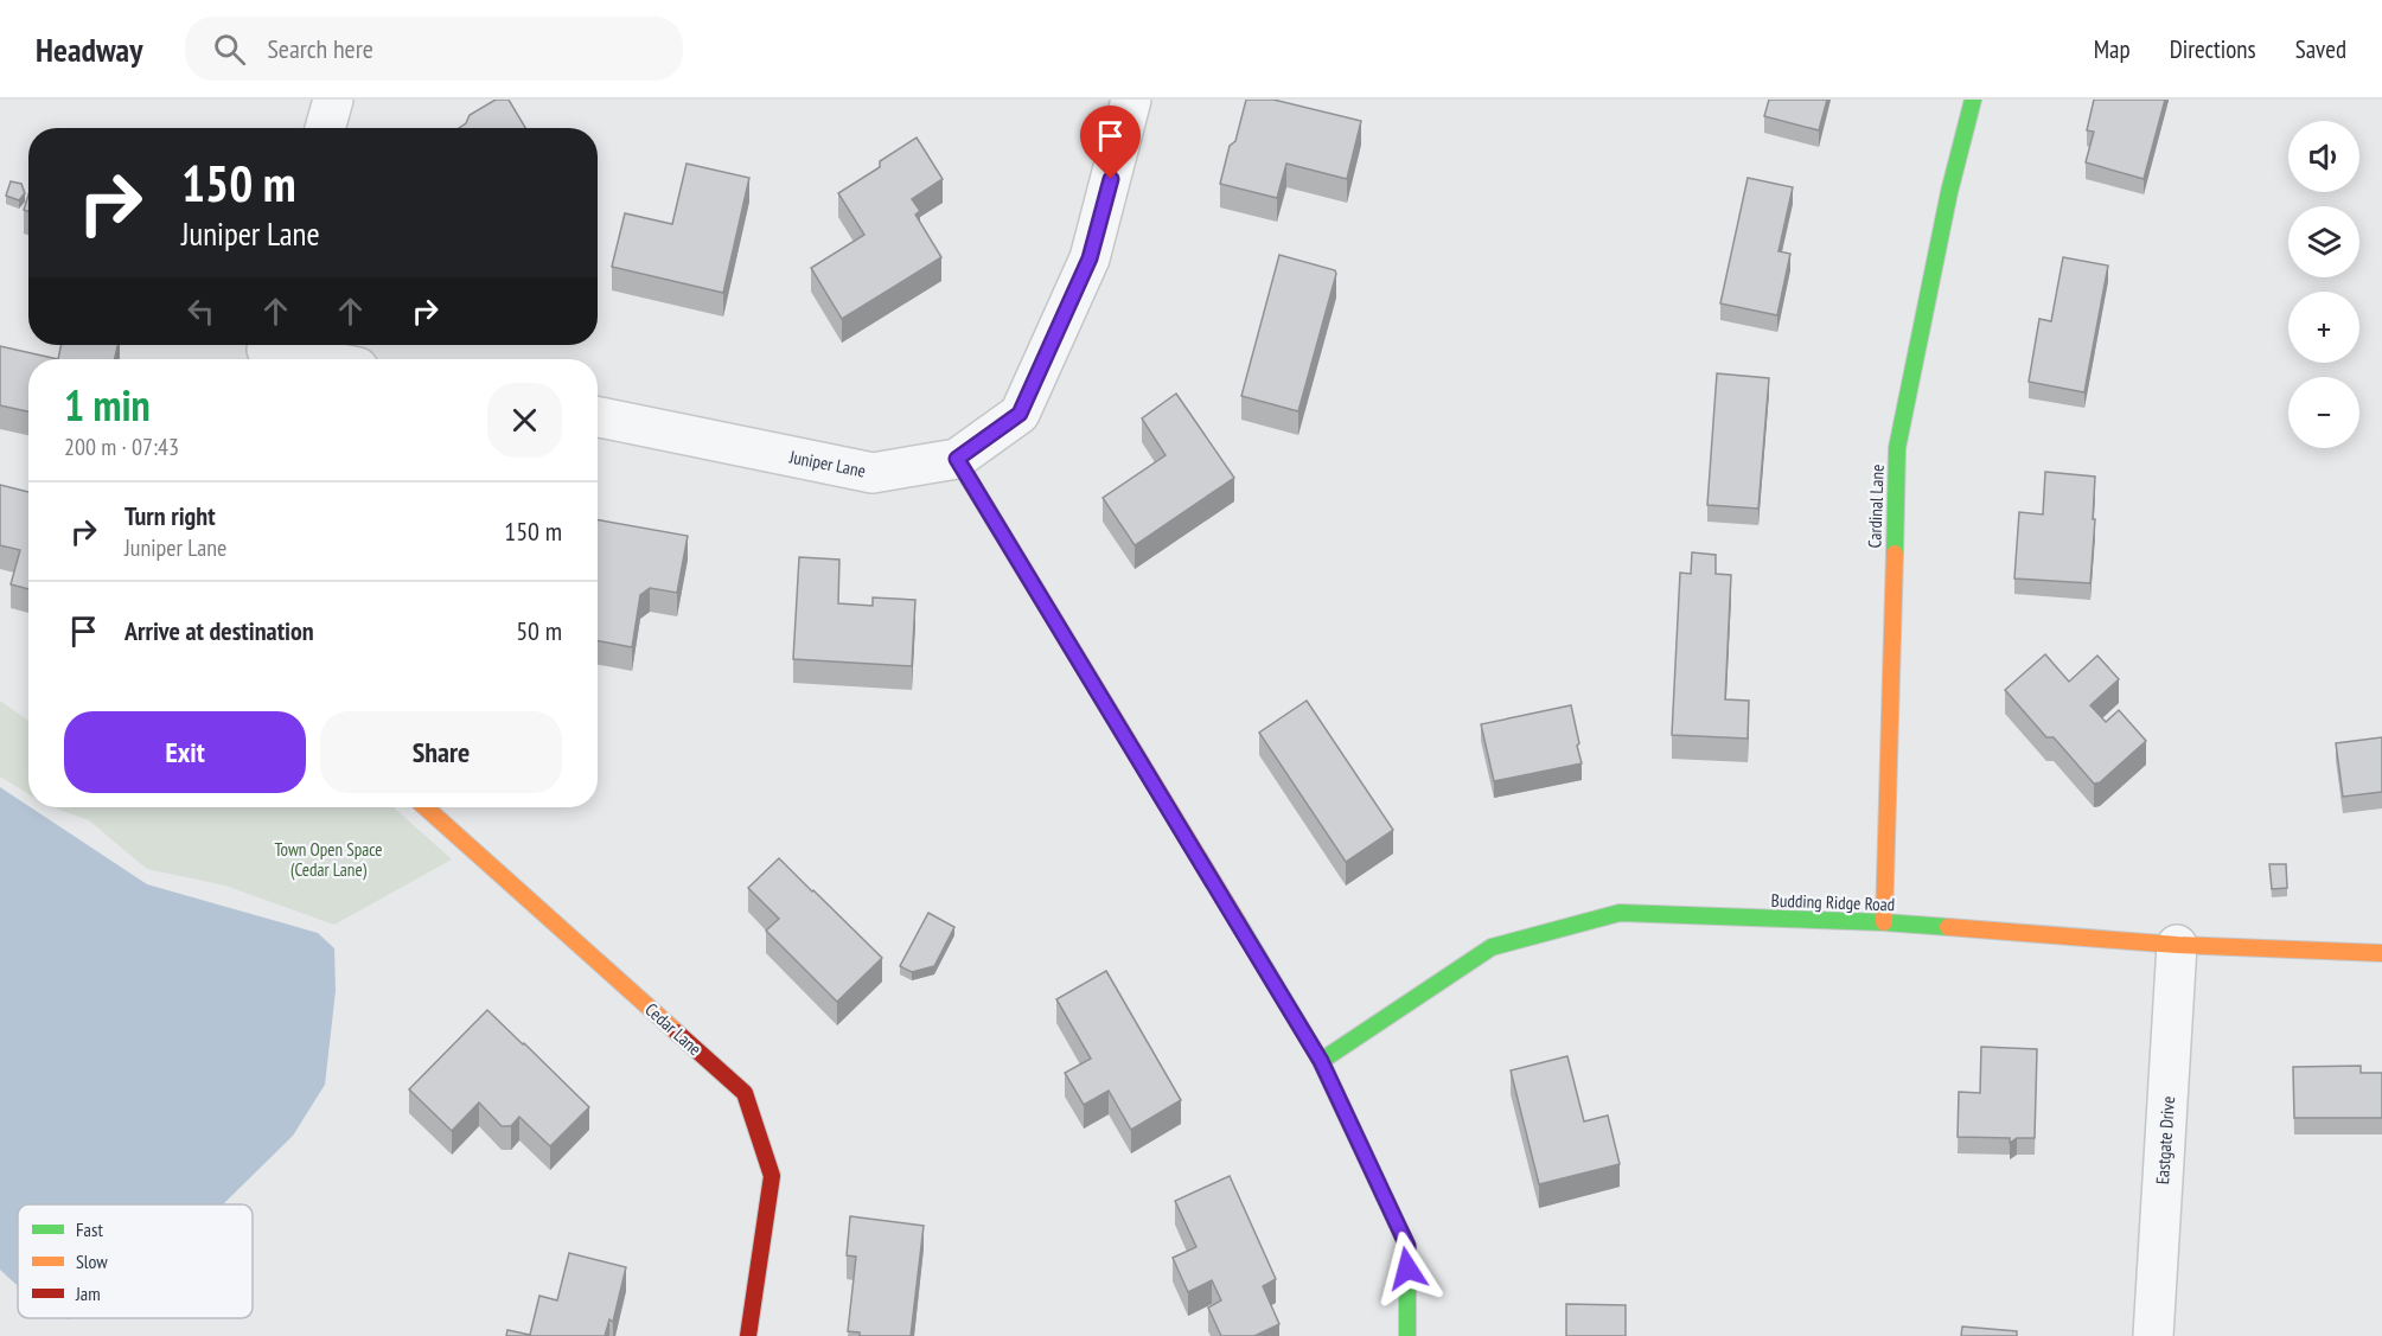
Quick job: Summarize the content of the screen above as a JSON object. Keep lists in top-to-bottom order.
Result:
{
  "streets": {
    "street": [
      "Juniper Lane",
      "Cardinal Lane",
      "Budding Ridge Road",
      "Cedar Lane",
      "Eastgate Drive"
    ]
  },
  "crossings": [
    ["Cardinal Lane", "Budding Ridge Road"],
    ["Budding Ridge Road", "Eastgate Drive"]
  ],
  "parks": ["Town Open Space (Cedar Lane)"],
  "legend": ["Fast", "Slow", "Jam"],
  "page": {
    "header": "Headway",
    "search": "Search here",
    "nav": ["Map", "Directions", "Saved"],
    "map_buttons": ["+", "−"],
    "turn": ["150 m", "Juniper Lane"],
    "heading": ["1 min", "200 m · 07:43"],
    "list": [
      {
        "name": "Turn right",
        "note": "Juniper Lane",
        "value": "150 m"
      },
      {
        "name": "Arrive at destination",
        "value": "50 m"
      }
    ],
    "buttons": ["Exit", "Share"]
  }
}
